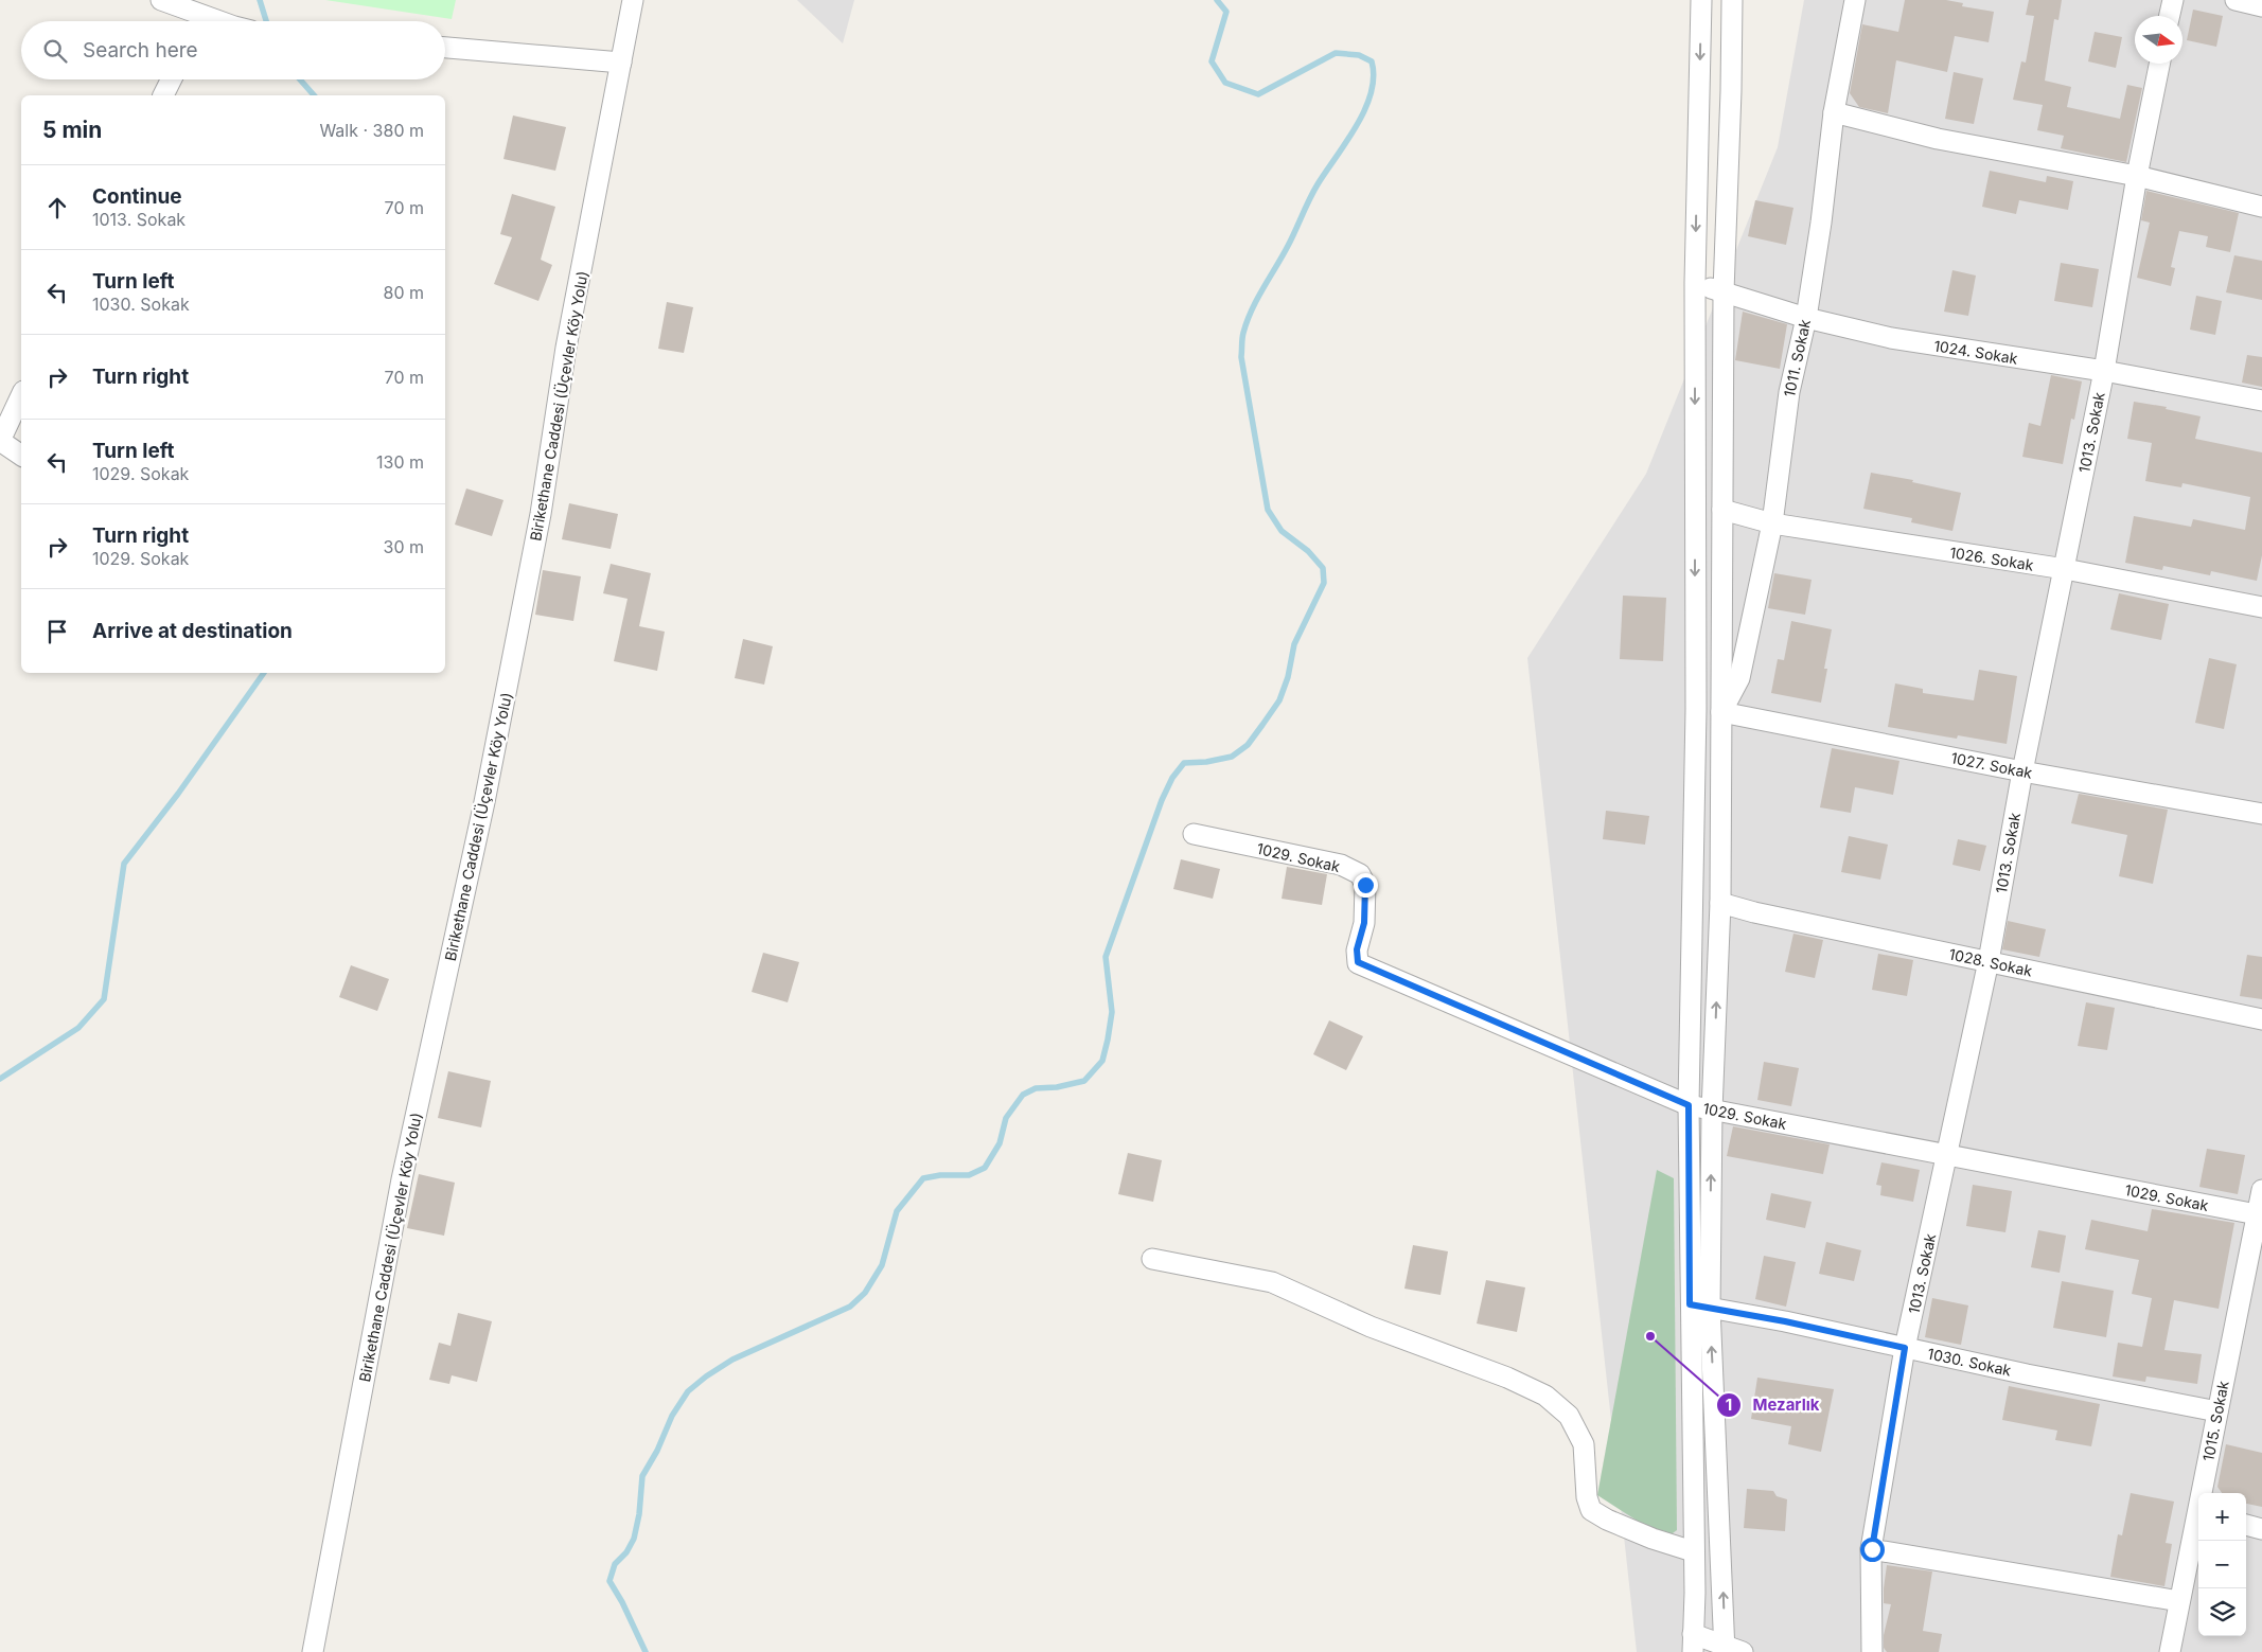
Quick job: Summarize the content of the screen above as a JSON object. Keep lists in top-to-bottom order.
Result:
{
  "streets": {
    "street": [
      "1024. Sokak",
      "1011. Sokak",
      "Birikethane Caddesi (Üçevler Köy Yolu)",
      "1013. Sokak",
      "1026. Sokak",
      "1027. Sokak",
      "1029. Sokak",
      "1028. Sokak",
      "1030. Sokak",
      "1015. Sokak"
    ]
  },
  "crossings": [
    ["1024. Sokak", "1011. Sokak"],
    ["1024. Sokak", "1013. Sokak"],
    ["1011. Sokak", "1026. Sokak"],
    ["1011. Sokak", "1027. Sokak"],
    ["1013. Sokak", "1026. Sokak"],
    ["1013. Sokak", "1027. Sokak"],
    ["1013. Sokak", "1029. Sokak"],
    ["1013. Sokak", "1028. Sokak"],
    ["1013. Sokak", "1030. Sokak"],
    ["1029. Sokak", "1015. Sokak"],
    ["1030. Sokak", "1015. Sokak"]
  ],
  "places": ["Mezarlık"],
  "north": "right",
  "page": {
    "search": "Search here",
    "heading": ["5 min", "Walk · 380 m"],
    "list": [
      ["Continue", "1013. Sokak", "70 m"],
      ["Turn left", "1030. Sokak", "80 m"],
      ["Turn right", "70 m"],
      ["Turn left", "1029. Sokak", "130 m"],
      ["Turn right", "1029. Sokak", "30 m"],
      "Arrive at destination"
    ],
    "map_buttons": ["+", "−"]
  }
}
